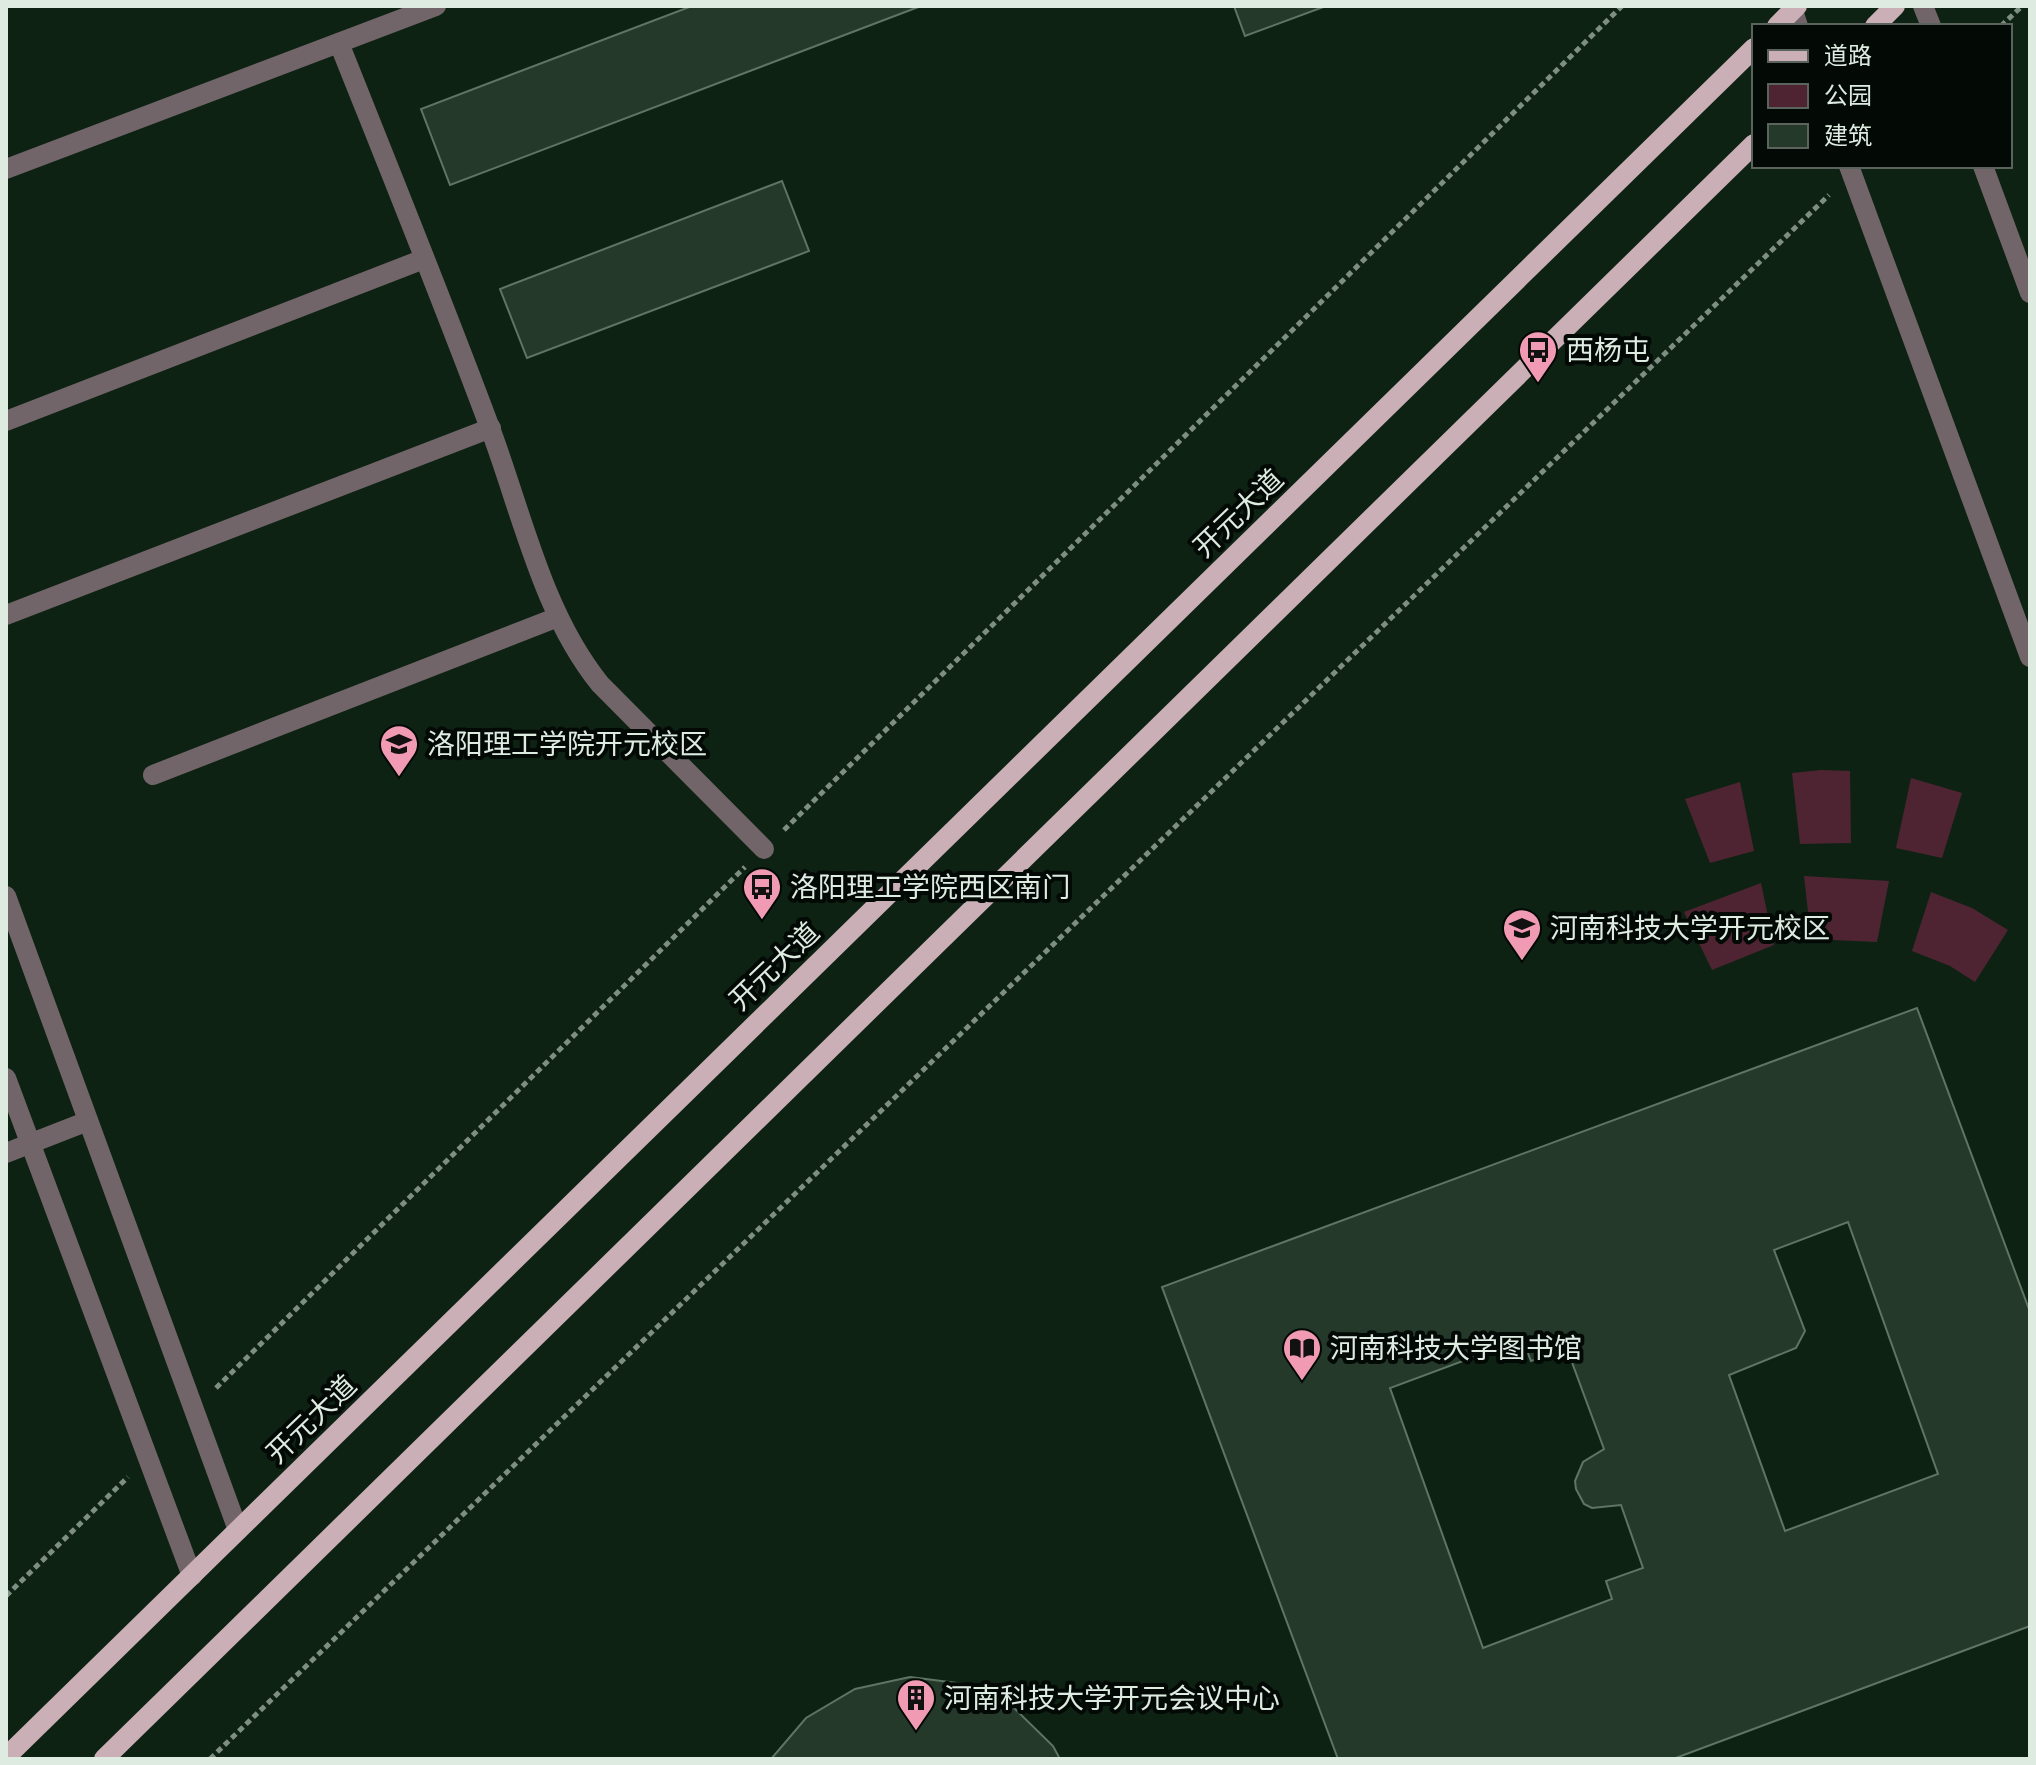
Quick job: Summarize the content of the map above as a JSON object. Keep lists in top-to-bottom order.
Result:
{
  "streets": {
    "main road": ["开元大道"]
  },
  "places": {
    "bus stop": ["西杨屯", "洛阳理工学院西区南门"],
    "school or university": ["洛阳理工学院开元校区", "河南科技大学开元校区"],
    "library": ["河南科技大学图书馆"],
    "building": ["河南科技大学开元会议中心"]
  },
  "legend": ["道路", "公园", "建筑"]
}
